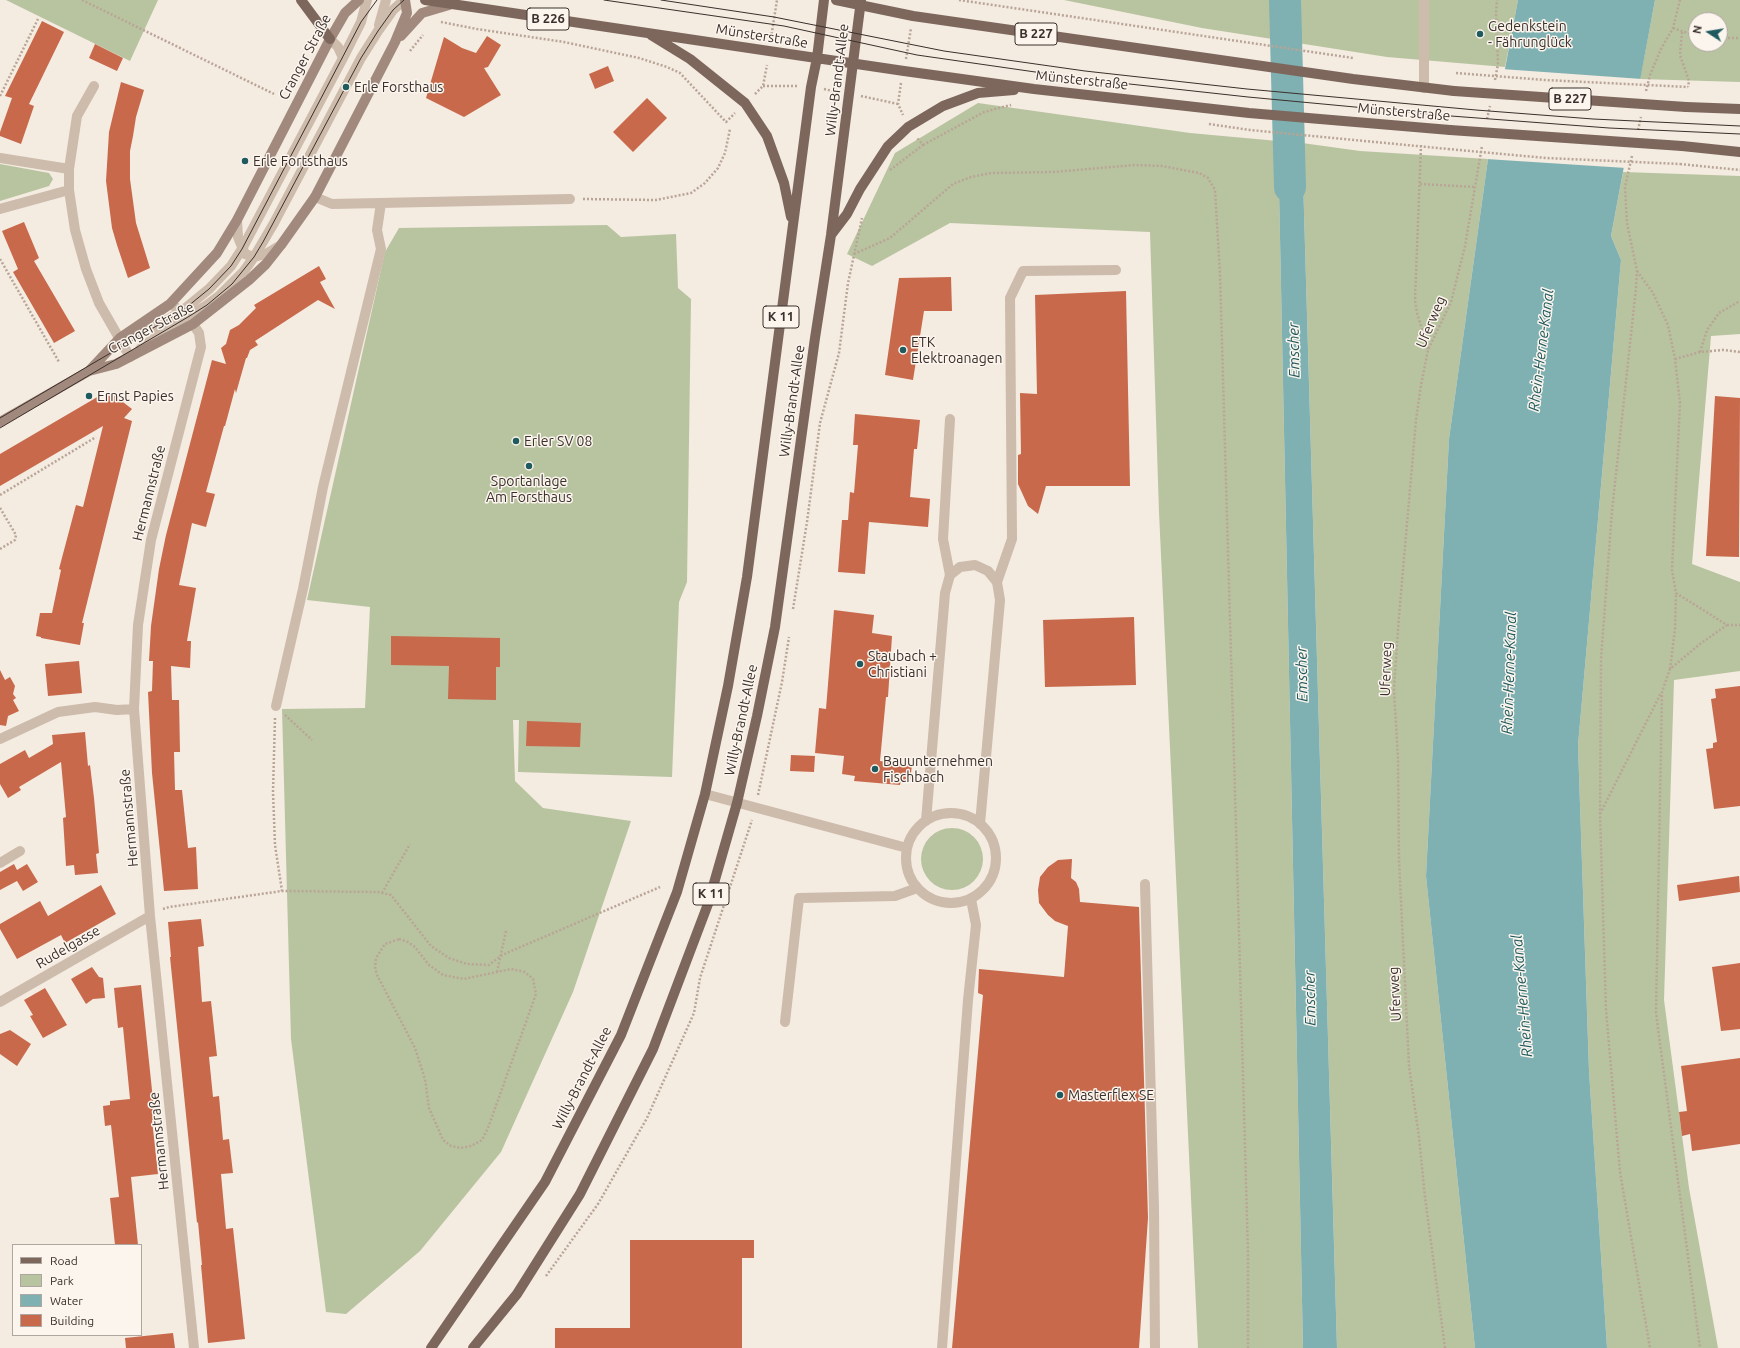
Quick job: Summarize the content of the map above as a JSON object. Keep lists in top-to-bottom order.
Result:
{
  "streets": {
    "main road": [
      "B 226",
      "B 227",
      "Münsterstraße",
      "Cranger Straße",
      "Willy-Brandt-Allee",
      "K 11"
    ],
    "street": ["Hermannstraße", "Rudelgasse"],
    "path": ["Uferweg"]
  },
  "crossings": [
    ["B 226", "Münsterstraße"],
    ["B 226", "Cranger Straße"],
    ["Münsterstraße", "Willy-Brandt-Allee"],
    ["Cranger Straße", "Hermannstraße"],
    ["Hermannstraße", "Rudelgasse"]
  ],
  "water": ["Emscher", "Rhein-Herne-Kanal"],
  "places": [
    "Gedenkstein - Fährunglück",
    "Erle Forsthaus",
    "Erle Fortsthaus",
    "ETK Elektroanagen",
    "Ernst Papies",
    "Erler SV 08",
    "Sportanlage Am Forsthaus",
    "Staubach + Christiani",
    "Bauunternehmen Fischbach",
    "Masterflex SE"
  ],
  "legend": [
    "Road",
    "Park",
    "Water",
    "Building"
  ],
  "north": "left"
}
